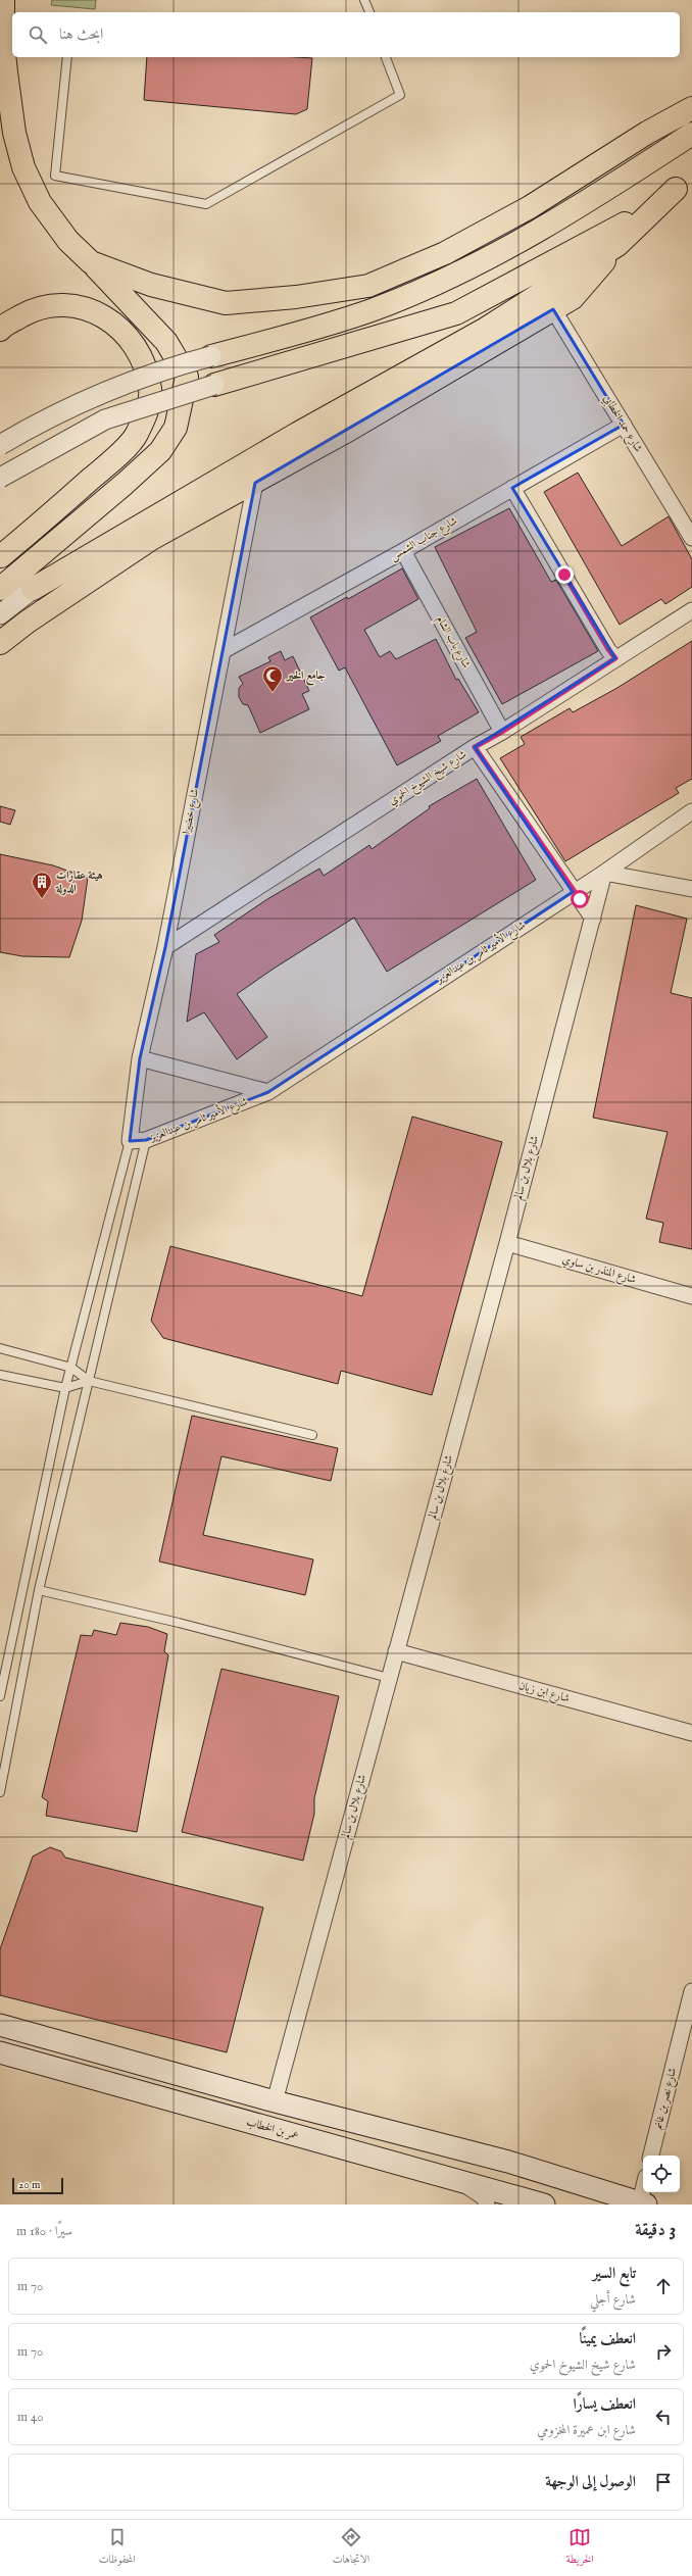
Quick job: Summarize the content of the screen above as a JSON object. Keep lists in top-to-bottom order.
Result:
{
  "streets": {
    "main road": ["عمر بن الخطاب"],
    "street": [
      "شارع حمد الخطابي",
      "شارع جناب الشمس",
      "شارع باب الشام",
      "شارع شيخ الشيوخ الحموي",
      "شارع خضيرا",
      "شارع الأمير ثامر بن عبدالعزيز",
      "شارع بلال بن سالم",
      "شارع المنذر بن ساوي",
      "شارع ابن زيان",
      "شارع نصر بن غانم"
    ]
  },
  "crossings": [
    ["شارع حمد الخطابي", "شارع جناب الشمس"],
    ["شارع جناب الشمس", "شارع باب الشام"],
    ["شارع جناب الشمس", "شارع خضيرا"],
    ["شارع باب الشام", "شارع شيخ الشيوخ الحموي"],
    ["شارع شيخ الشيوخ الحموي", "شارع خضيرا"],
    ["شارع خضيرا", "شارع الأمير ثامر بن عبدالعزيز"],
    ["شارع الأمير ثامر بن عبدالعزيز", "شارع بلال بن سالم"],
    ["شارع بلال بن سالم", "شارع المنذر بن ساوي"],
    ["شارع بلال بن سالم", "شارع ابن زيان"]
  ],
  "places": {
    "mosque": ["جامع الخير"],
    "building": ["هيئة عقارات الدولة"]
  },
  "scale_bar": "20 m",
  "page": {
    "search": "ابحث هنا",
    "scale": "20 m",
    "heading": ["3 دقيقة", "سيرًا · 180 m"],
    "list": [
      ["تابع السير", "شارع أجلي", "70 m"],
      ["انعطف يمينًا", "شارع شيخ الشيوخ الحموي", "70 m"],
      ["انعطف يسارًا", "شارع ابن عميرة المخزومي", "40 m"],
      "الوصول إلى الوجهة"
    ],
    "nav": ["الخريطة", "الاتجاهات", "المحفوظات"]
  }
}
